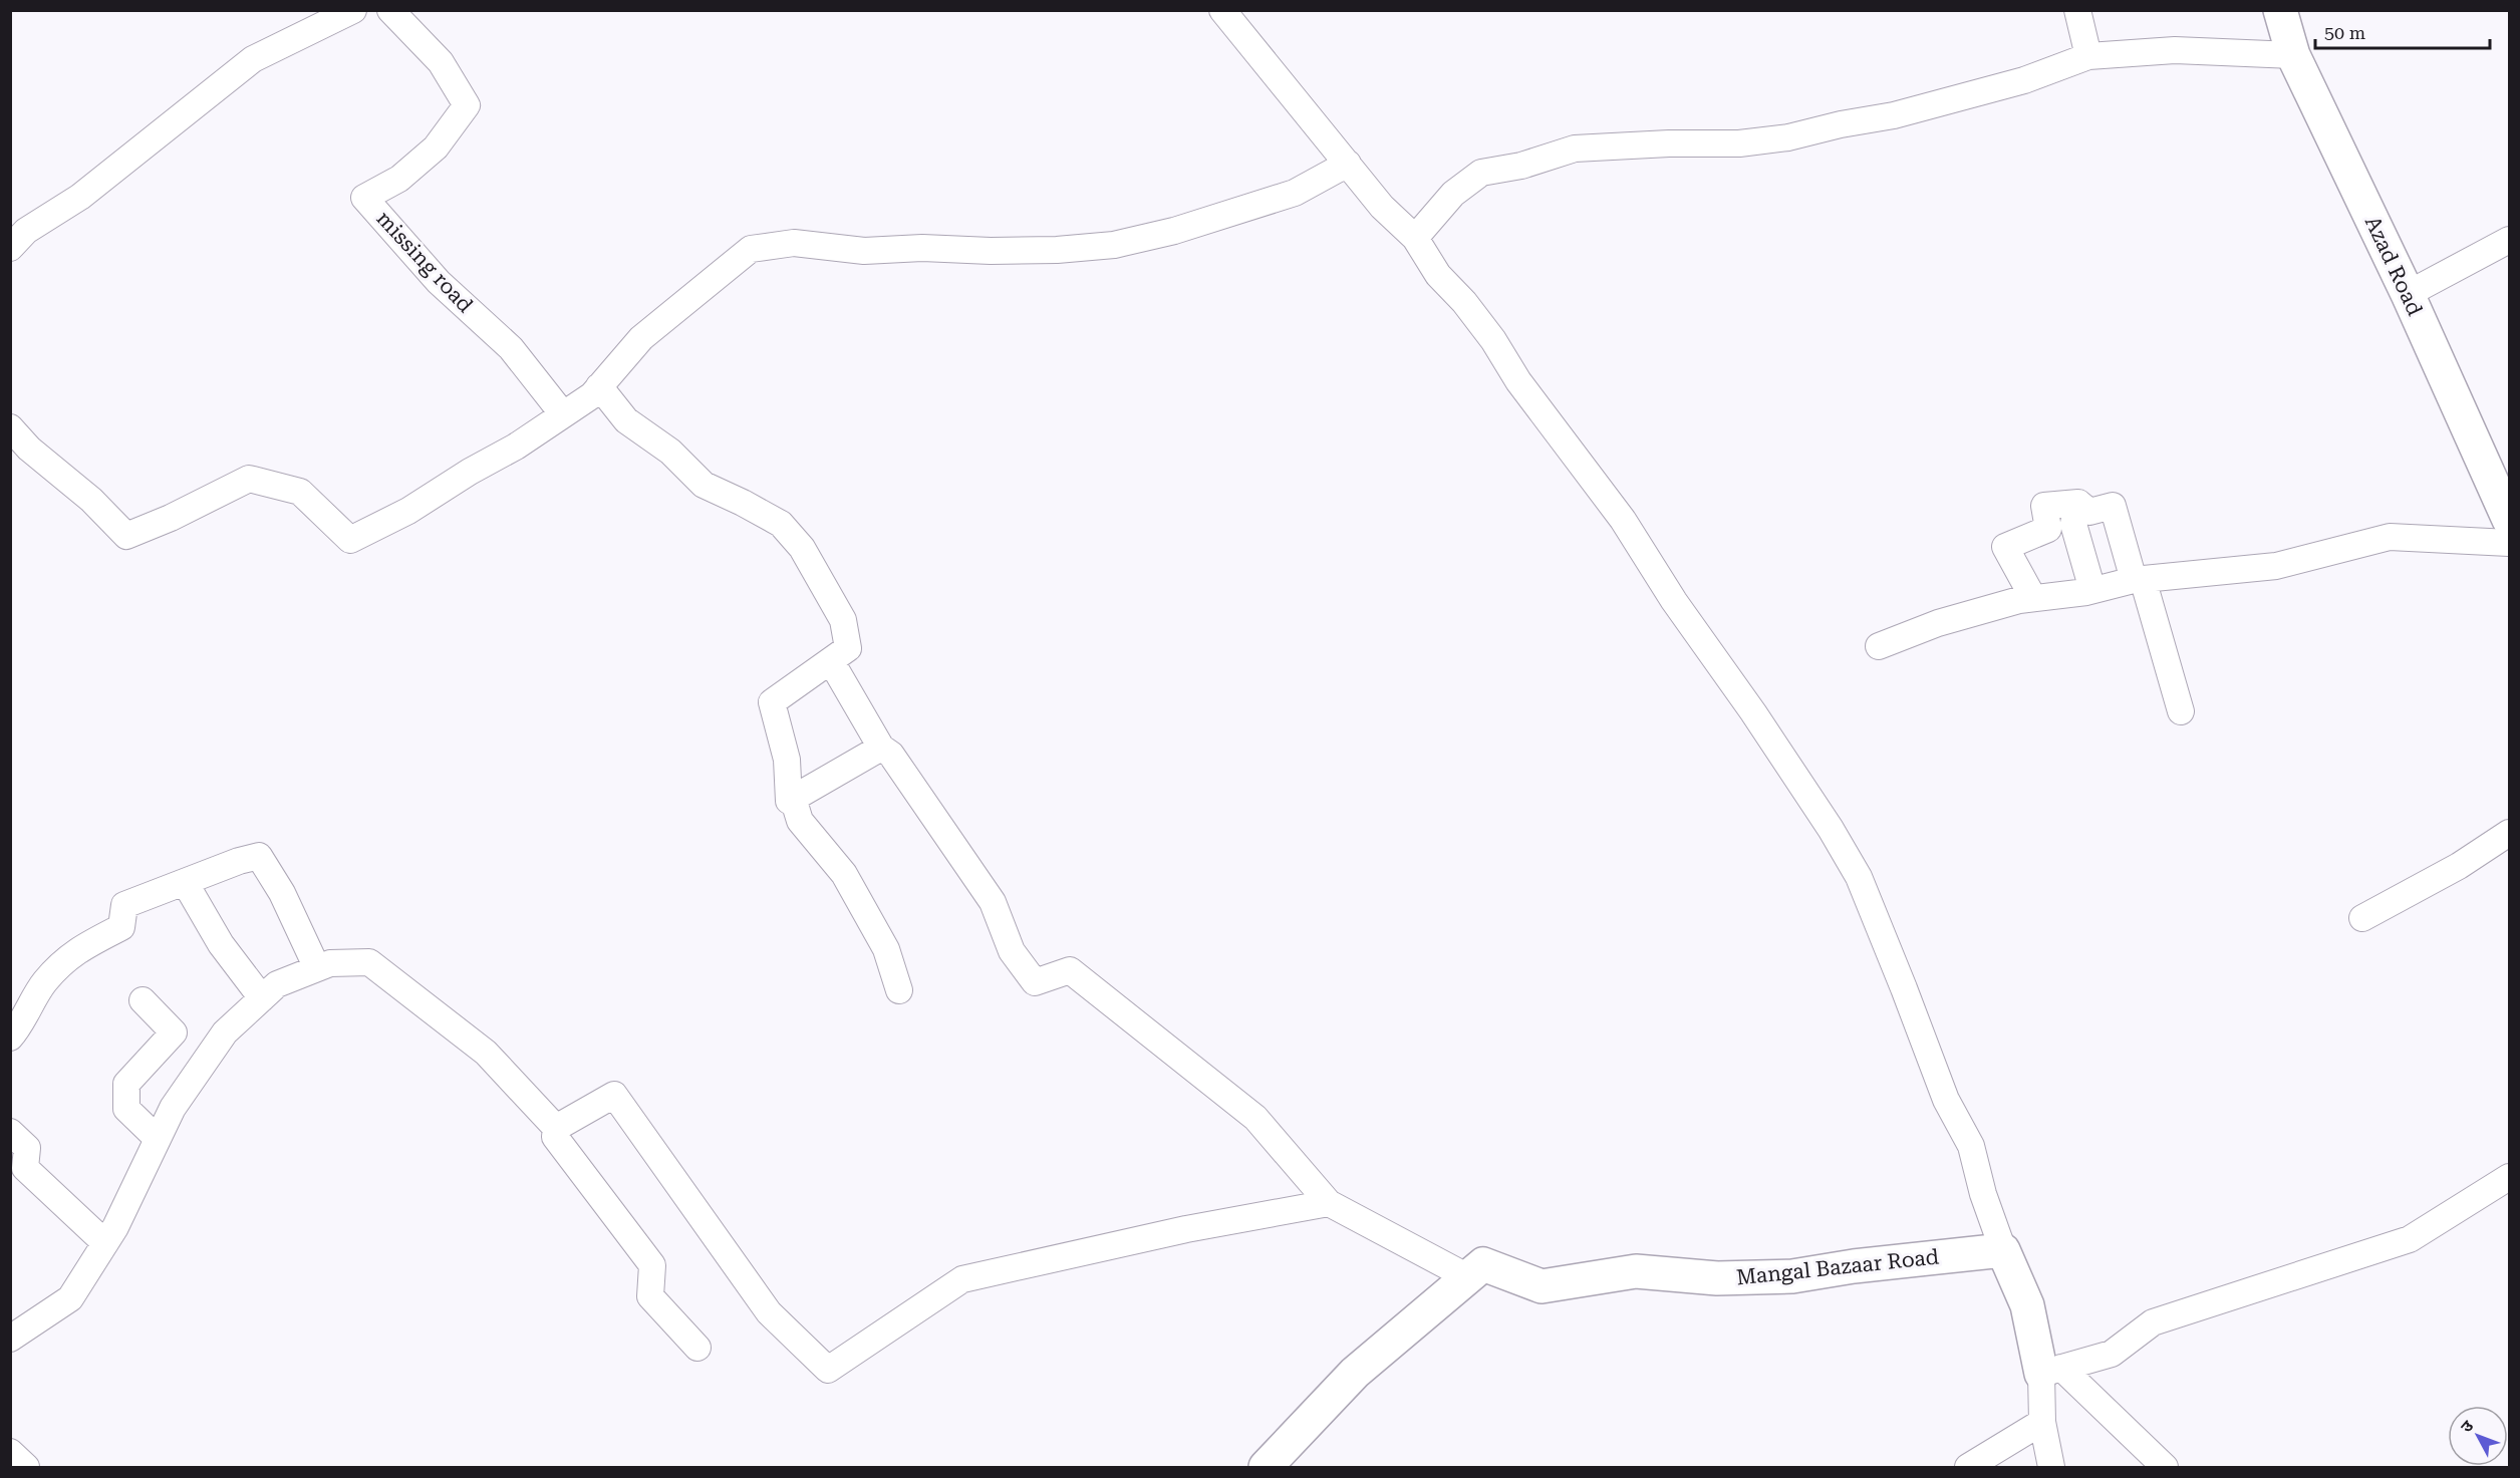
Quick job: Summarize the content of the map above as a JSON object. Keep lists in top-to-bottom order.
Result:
{
  "streets": {
    "street": ["missing road", "Azad Road", "Mangal Bazaar Road"]
  },
  "scale_bar": "50 m",
  "north": "top left"
}
